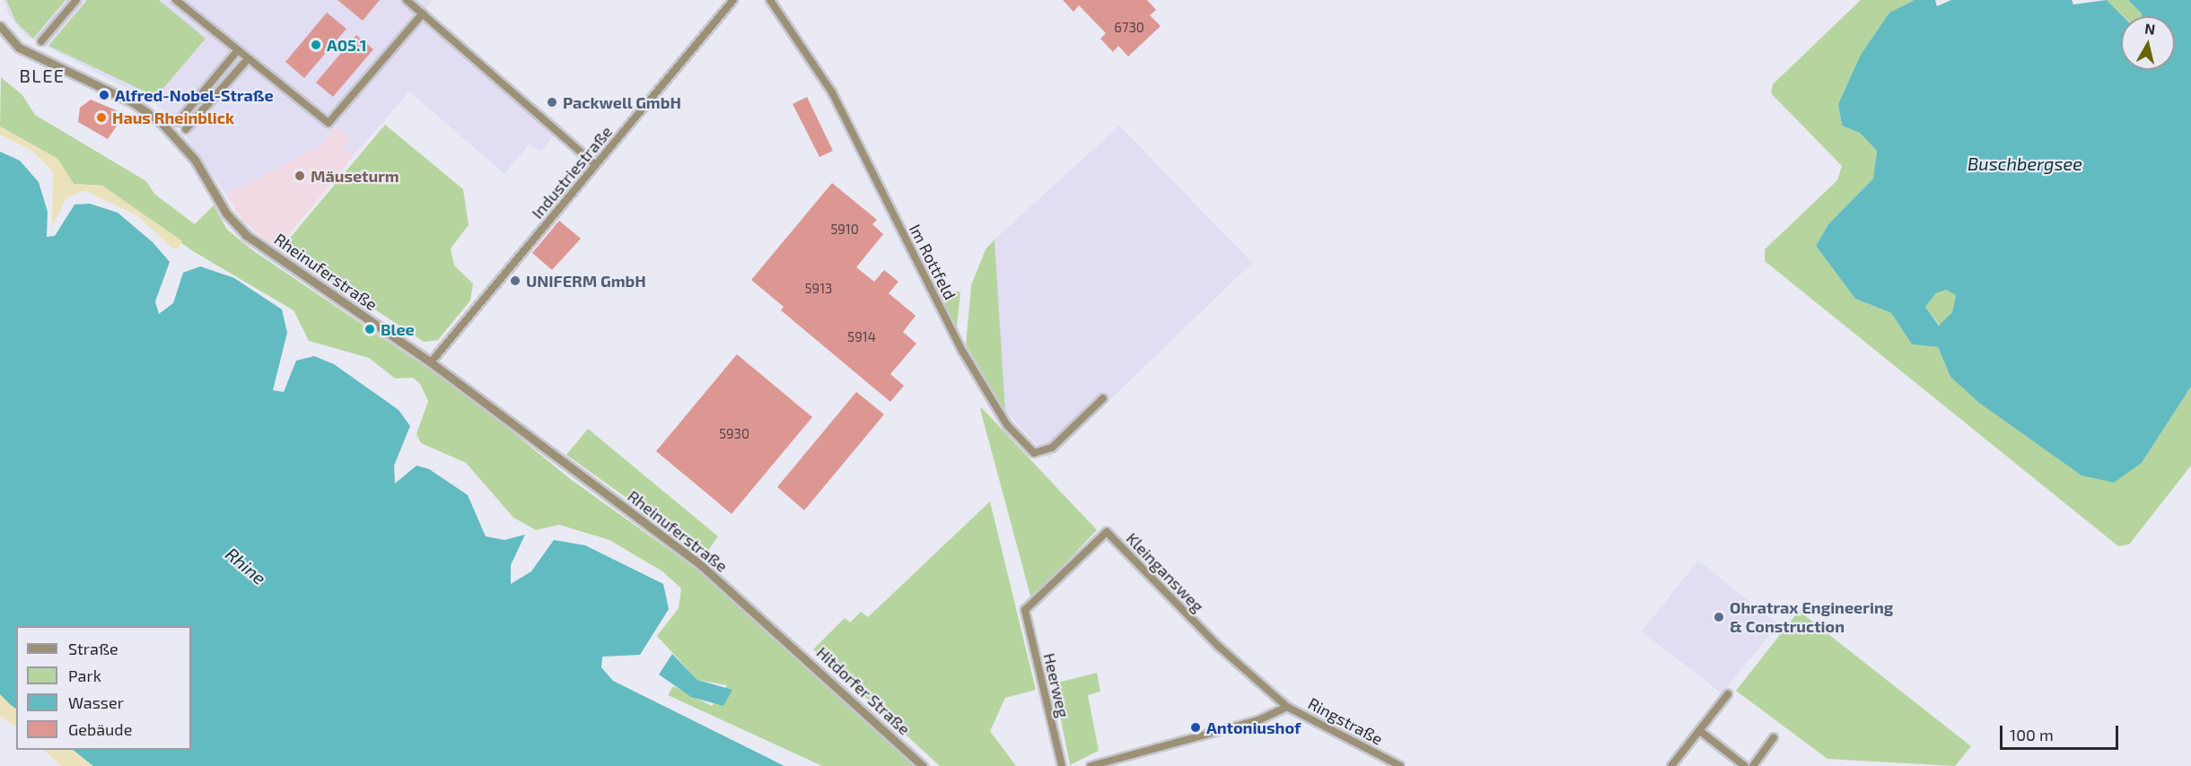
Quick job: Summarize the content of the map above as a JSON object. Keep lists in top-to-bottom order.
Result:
{
  "streets": {
    "street": [
      "Industriestraße",
      "Im Rottfeld",
      "Rheinuferstraße",
      "Kleingansweg",
      "Heerweg",
      "Hitdorfer Straße",
      "Ringstraße"
    ]
  },
  "crossings": [
    ["Industriestraße", "Rheinuferstraße"],
    ["Rheinuferstraße", "Hitdorfer Straße"],
    ["Kleingansweg", "Heerweg"],
    ["Kleingansweg", "Ringstraße"]
  ],
  "districts": ["BLEE"],
  "water": ["Buschbergsee", "Rhine"],
  "places": [
    "A05.1",
    "Alfred-Nobel-Straße",
    "Packwell GmbH",
    "Haus Rheinblick",
    "Mäuseturm",
    "UNIFERM GmbH",
    "Blee",
    "Ohratrax Engineering & Construction",
    "Antoniushof"
  ],
  "house_numbers": [
    "6730",
    "5910",
    "5913",
    "5914",
    "5930"
  ],
  "legend": [
    "Straße",
    "Park",
    "Wasser",
    "Gebäude"
  ],
  "scale_bar": "100 m",
  "north": "top"
}
